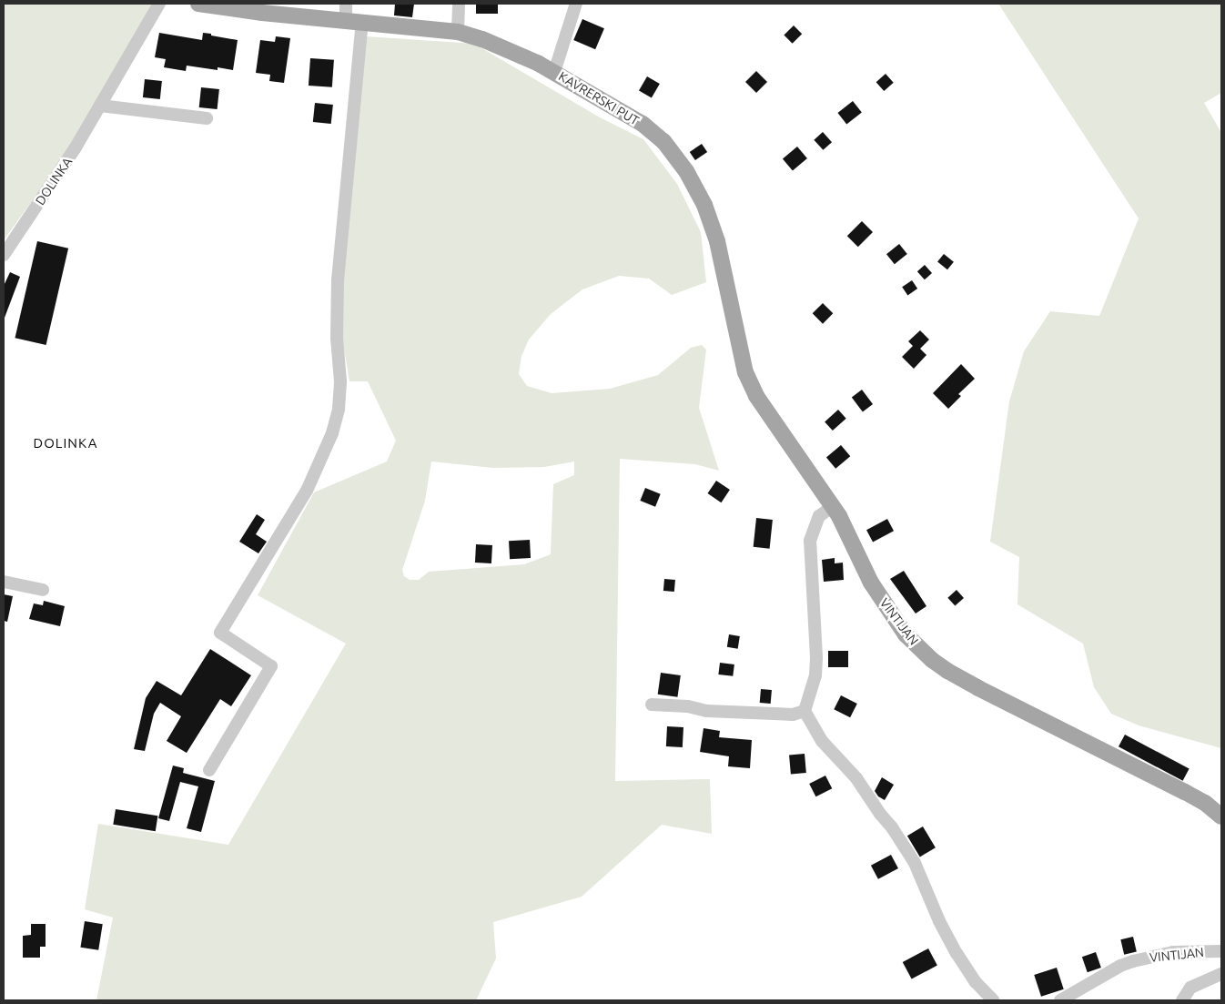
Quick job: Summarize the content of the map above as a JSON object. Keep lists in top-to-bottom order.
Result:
{
  "streets": {
    "main road": ["KAVRERSKI PUT", "VINTIJAN"],
    "street": ["DOLINKA"]
  },
  "crossings": [
    ["KAVRERSKI PUT", "VINTIJAN"]
  ],
  "districts": ["DOLINKA"]
}
